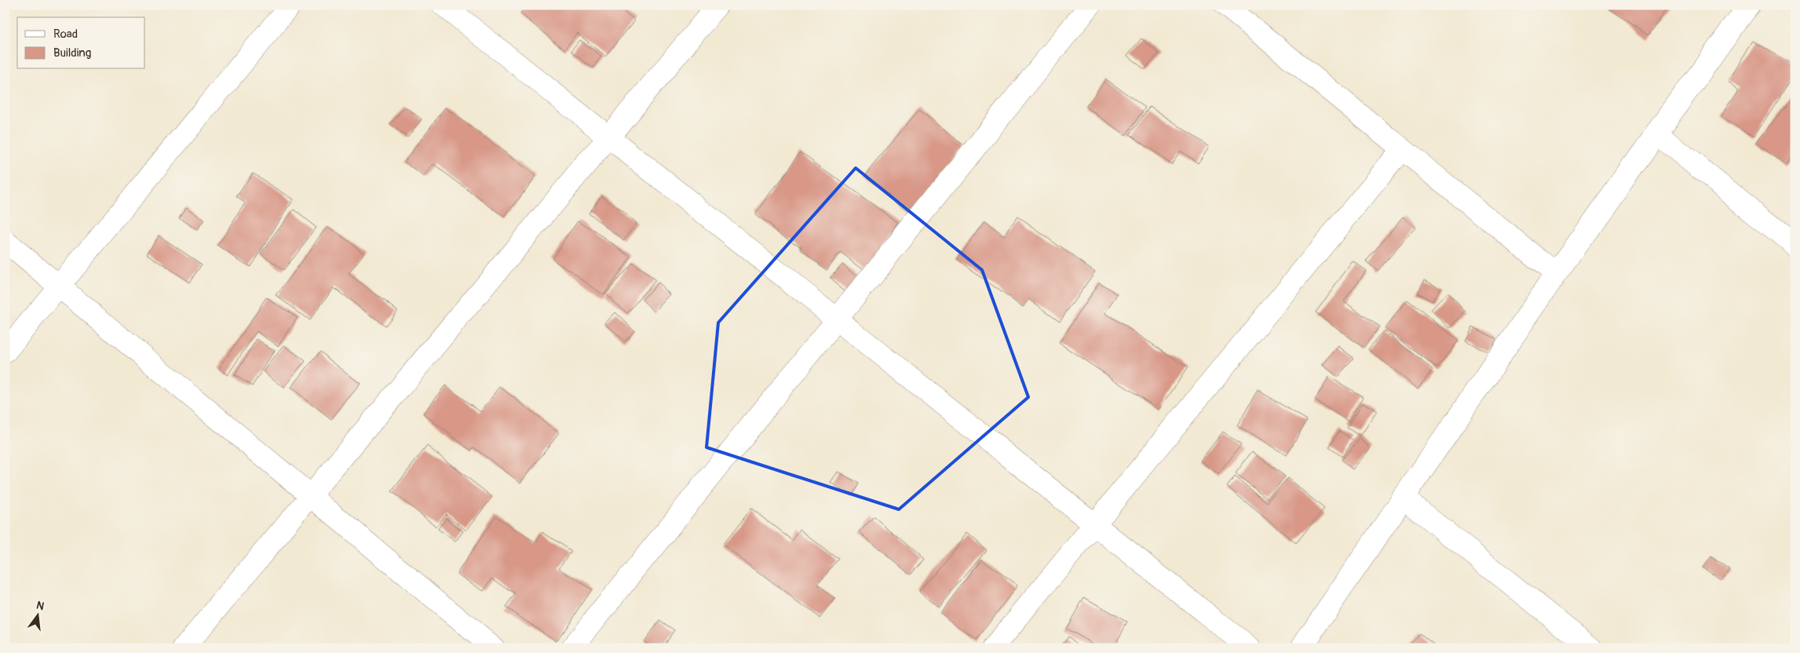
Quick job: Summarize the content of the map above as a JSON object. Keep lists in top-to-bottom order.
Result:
{
  "legend": ["Road", "Building"],
  "north": "top"
}
